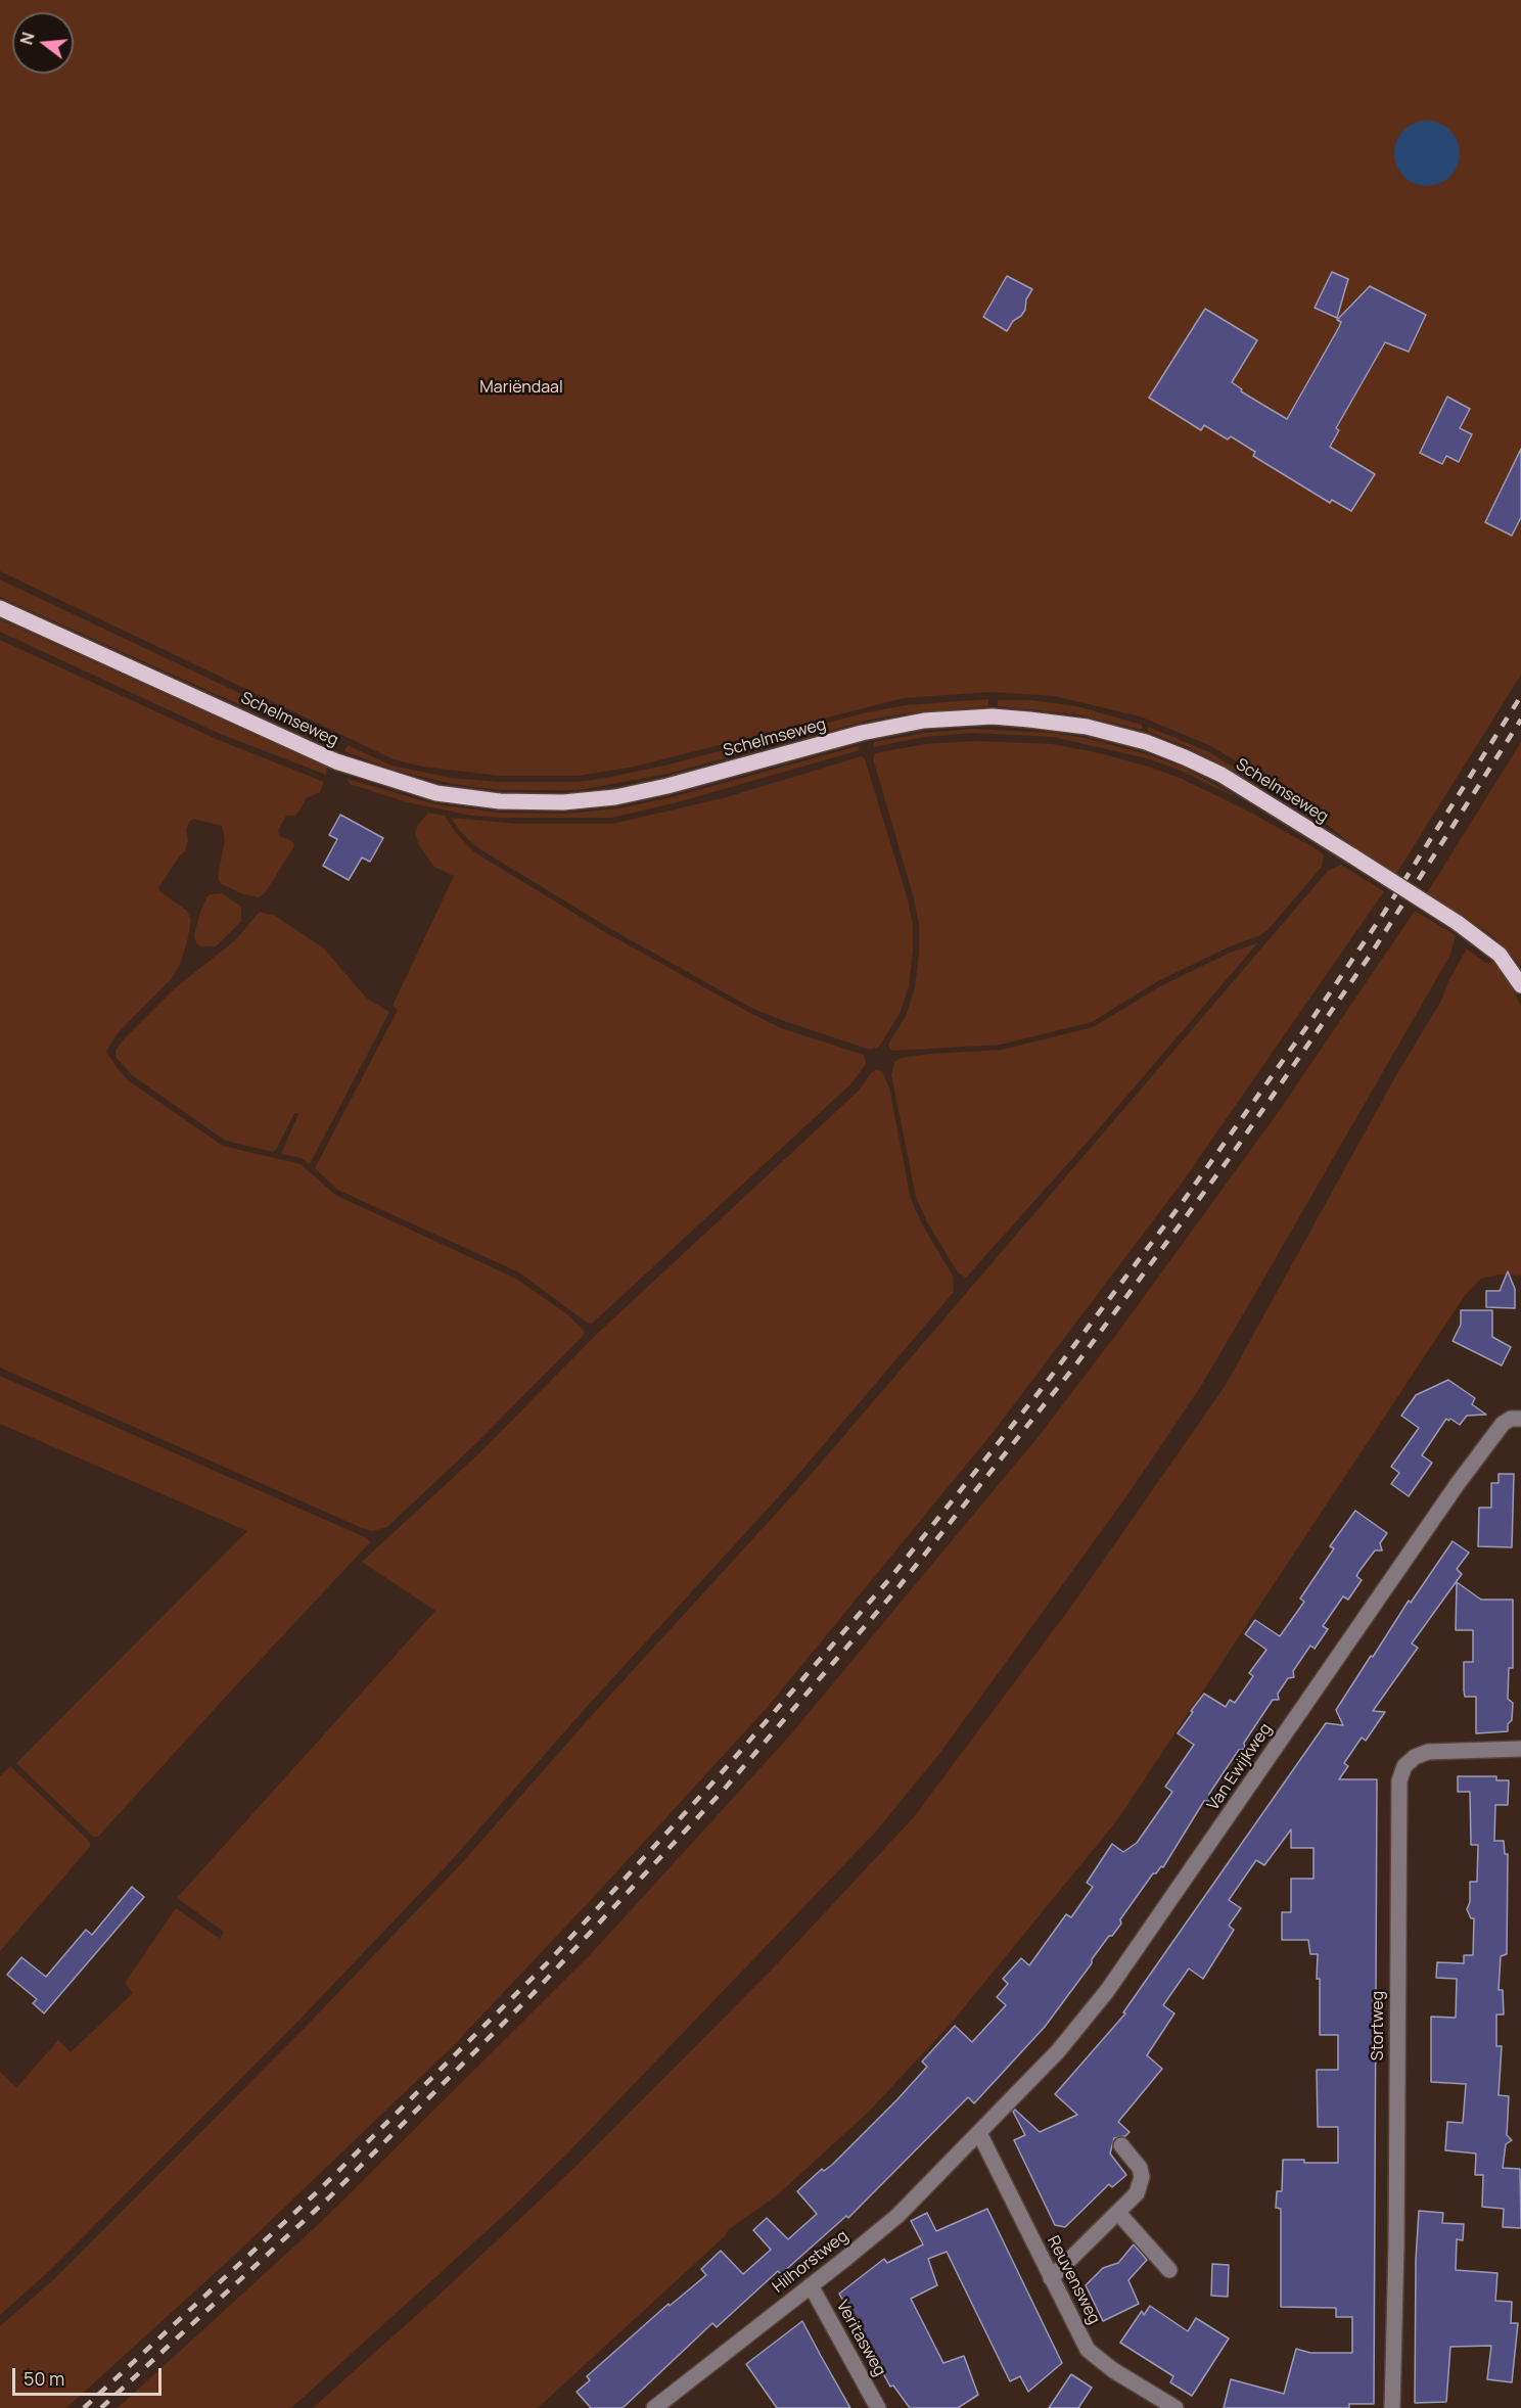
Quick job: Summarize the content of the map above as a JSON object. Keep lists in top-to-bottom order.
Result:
{
  "streets": {
    "main road": ["Schelmseweg"],
    "street": [
      "Van Ewijkweg",
      "Stortweg",
      "Hilhorstweg",
      "Reuvensweg",
      "Veritasweg"
    ]
  },
  "crossings": [
    ["Van Ewijkweg", "Hilhorstweg"],
    ["Van Ewijkweg", "Reuvensweg"],
    ["Hilhorstweg", "Reuvensweg"],
    ["Hilhorstweg", "Veritasweg"]
  ],
  "parks": ["Mariëndaal"],
  "scale_bar": "50 m",
  "north": "left"
}
